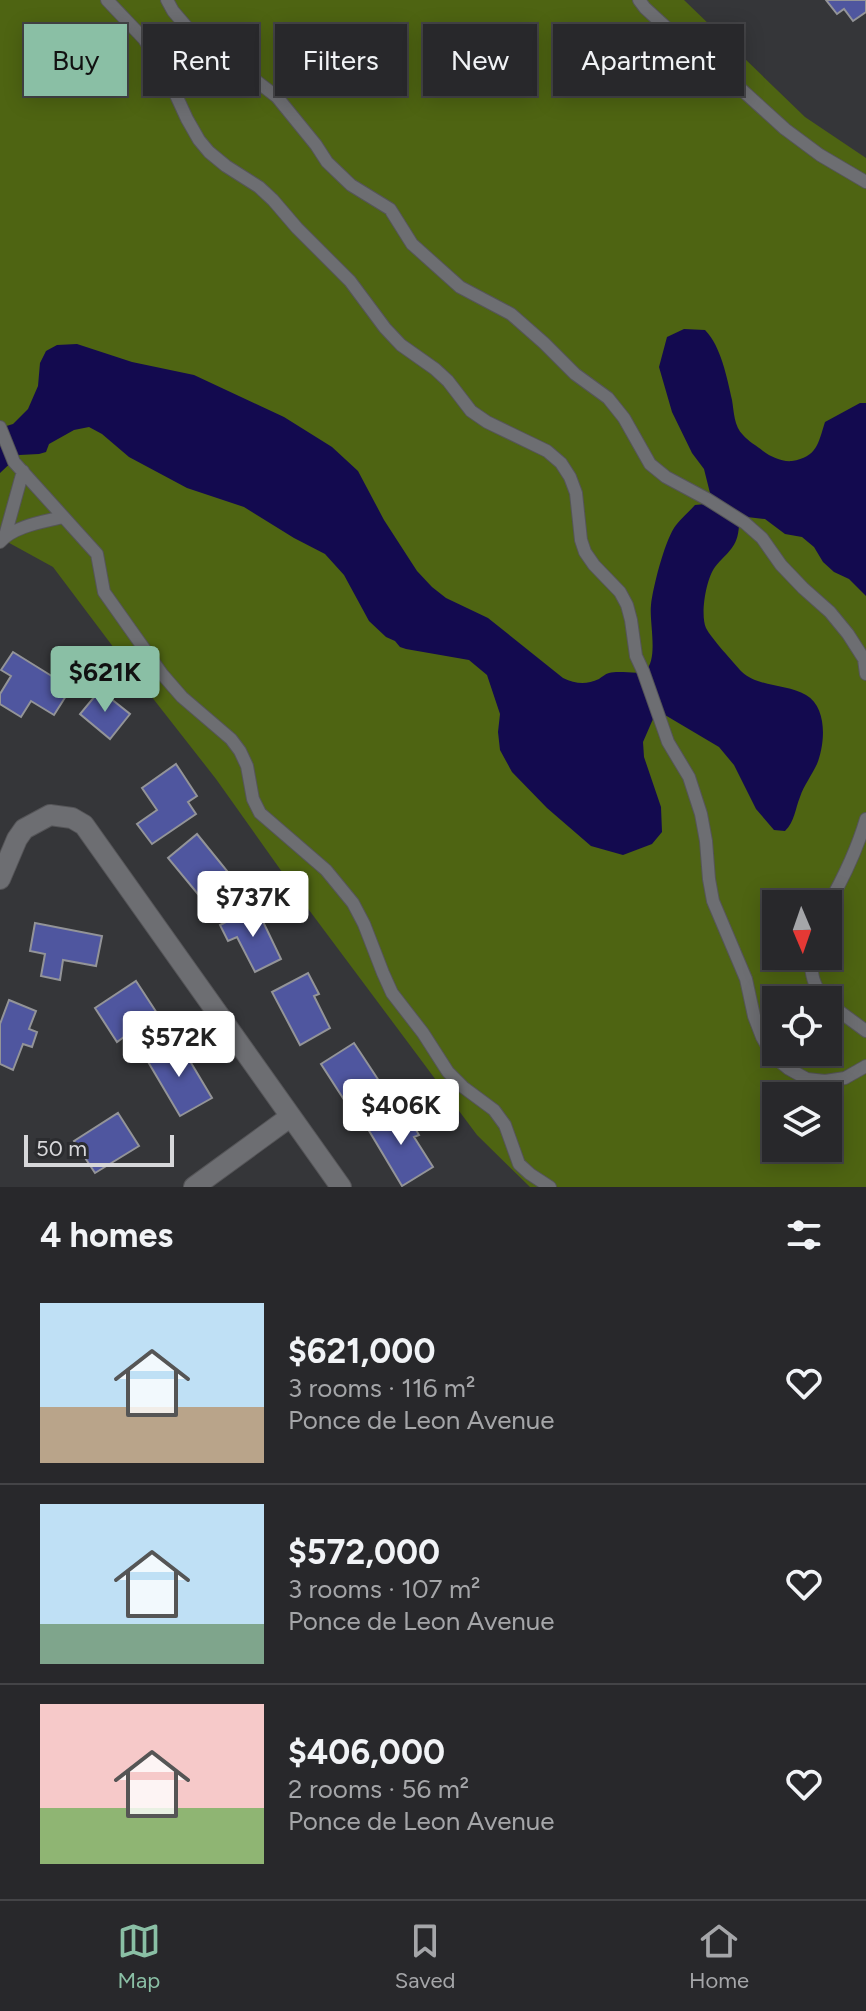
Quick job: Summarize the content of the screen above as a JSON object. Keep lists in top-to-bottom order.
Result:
{
  "scale_bar": "50 m",
  "north": "bottom",
  "page": {
    "chip": [
      "Buy",
      "Rent",
      "Filters",
      "New",
      "Apartment"
    ],
    "price": [
      "$621K",
      "$737K",
      "$572K",
      "$406K"
    ],
    "scale": "50 m",
    "heading": "4 homes",
    "list": [
      {
        "name": "$621,000",
        "note": "3 rooms · 116 m² · Ponce de Leon Avenue"
      },
      {
        "name": "$572,000",
        "note": "3 rooms · 107 m² · Ponce de Leon Avenue"
      },
      {
        "name": "$406,000",
        "note": "2 rooms · 56 m² · Ponce de Leon Avenue"
      }
    ],
    "tabs": ["Map", "Saved", "Home"]
  }
}
